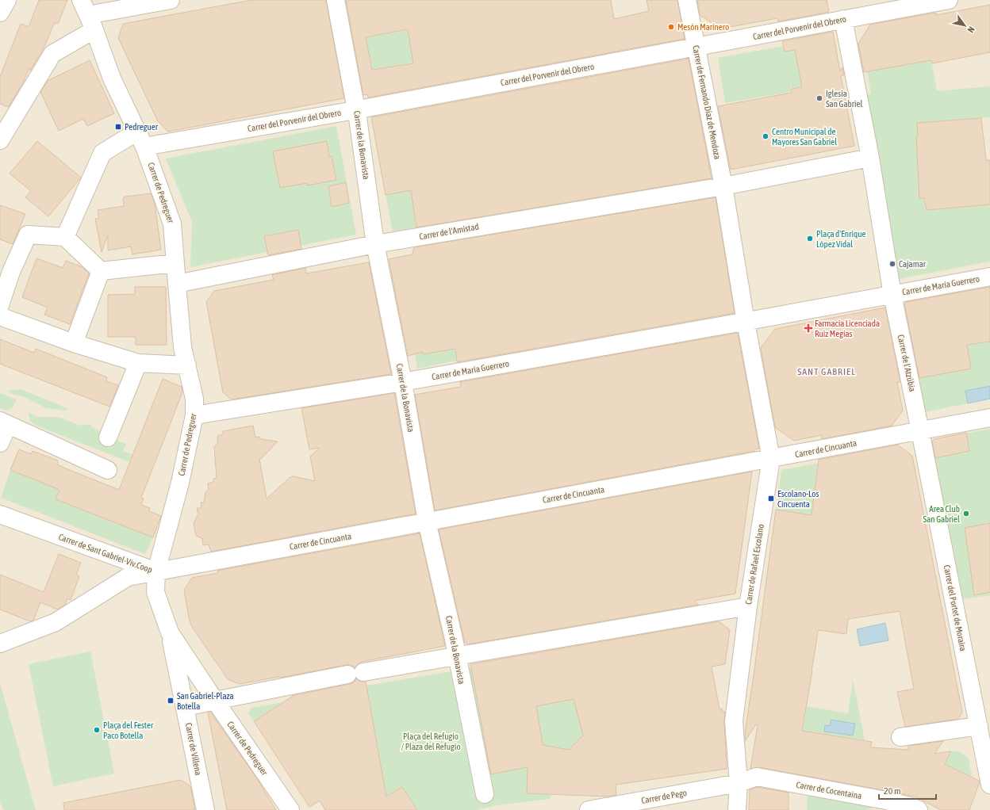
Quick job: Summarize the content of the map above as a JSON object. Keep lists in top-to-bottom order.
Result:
{
  "streets": {
    "street": [
      "Carrer del Porvenir del Obrero",
      "Carrer de Fernando Díaz de Mendoza",
      "Carrer de la Bonavista",
      "Carrer de Pedreguer",
      "Carrer de l'Amistad",
      "Carrer de María Guerrero",
      "Carrer de l'Atzúbia",
      "Carrer de Cincuanta",
      "Carrer de Sant Gabriel-Viv.Coop",
      "Carrer de Rafael Escolano",
      "Carrer del Portet de Moraira",
      "Carrer de Villena",
      "Carrer de Cocentaina",
      "Carrer de Pego"
    ]
  },
  "crossings": [
    ["Carrer del Porvenir del Obrero", "Carrer de Fernando Díaz de Mendoza"],
    ["Carrer del Porvenir del Obrero", "Carrer de la Bonavista"],
    ["Carrer del Porvenir del Obrero", "Carrer de Pedreguer"],
    ["Carrer de Fernando Díaz de Mendoza", "Carrer de l'Amistad"],
    ["Carrer de la Bonavista", "Carrer de l'Amistad"],
    ["Carrer de la Bonavista", "Carrer de María Guerrero"],
    ["Carrer de la Bonavista", "Carrer de Cincuanta"],
    ["Carrer de Pedreguer", "Carrer de l'Amistad"],
    ["Carrer de Pedreguer", "Carrer de María Guerrero"],
    ["Carrer de Pedreguer", "Carrer de Cincuanta"],
    ["Carrer de Pedreguer", "Carrer de Sant Gabriel-Viv.Coop"],
    ["Carrer de Pedreguer", "Carrer de Villena"],
    ["Carrer de María Guerrero", "Carrer de l'Atzúbia"],
    ["Carrer de María Guerrero", "Carrer de Rafael Escolano"],
    ["Carrer de l'Atzúbia", "Carrer de Cincuanta"],
    ["Carrer de l'Atzúbia", "Carrer del Portet de Moraira"],
    ["Carrer de Cincuanta", "Carrer de Sant Gabriel-Viv.Coop"],
    ["Carrer de Cincuanta", "Carrer de Rafael Escolano"],
    ["Carrer de Cincuanta", "Carrer del Portet de Moraira"],
    ["Carrer de Rafael Escolano", "Carrer de Cocentaina"],
    ["Carrer de Rafael Escolano", "Carrer de Pego"],
    ["Carrer de Cocentaina", "Carrer de Pego"]
  ],
  "districts": ["SANT GABRIEL"],
  "parks": ["Plaça del Refugio / Plaza del Refugio"],
  "places": {
    "other": [
      "Mesón Marinero",
      "Iglesia San Gabriel",
      "Centro Municipal de Mayores San Gabriel",
      "Plaça d'Enrique López Vidal",
      "Cajamar",
      "Area Club San Gabriel",
      "Plaça del Fester Paco Botella"
    ],
    "transit": ["Pedreguer", "Escolano-Los Cincuenta", "San Gabriel-Plaza Botella"],
    "health": ["Farmacia Licenciada Ruiz Megias"]
  },
  "scale_bar": "20 m",
  "north": "bottom right"
}
